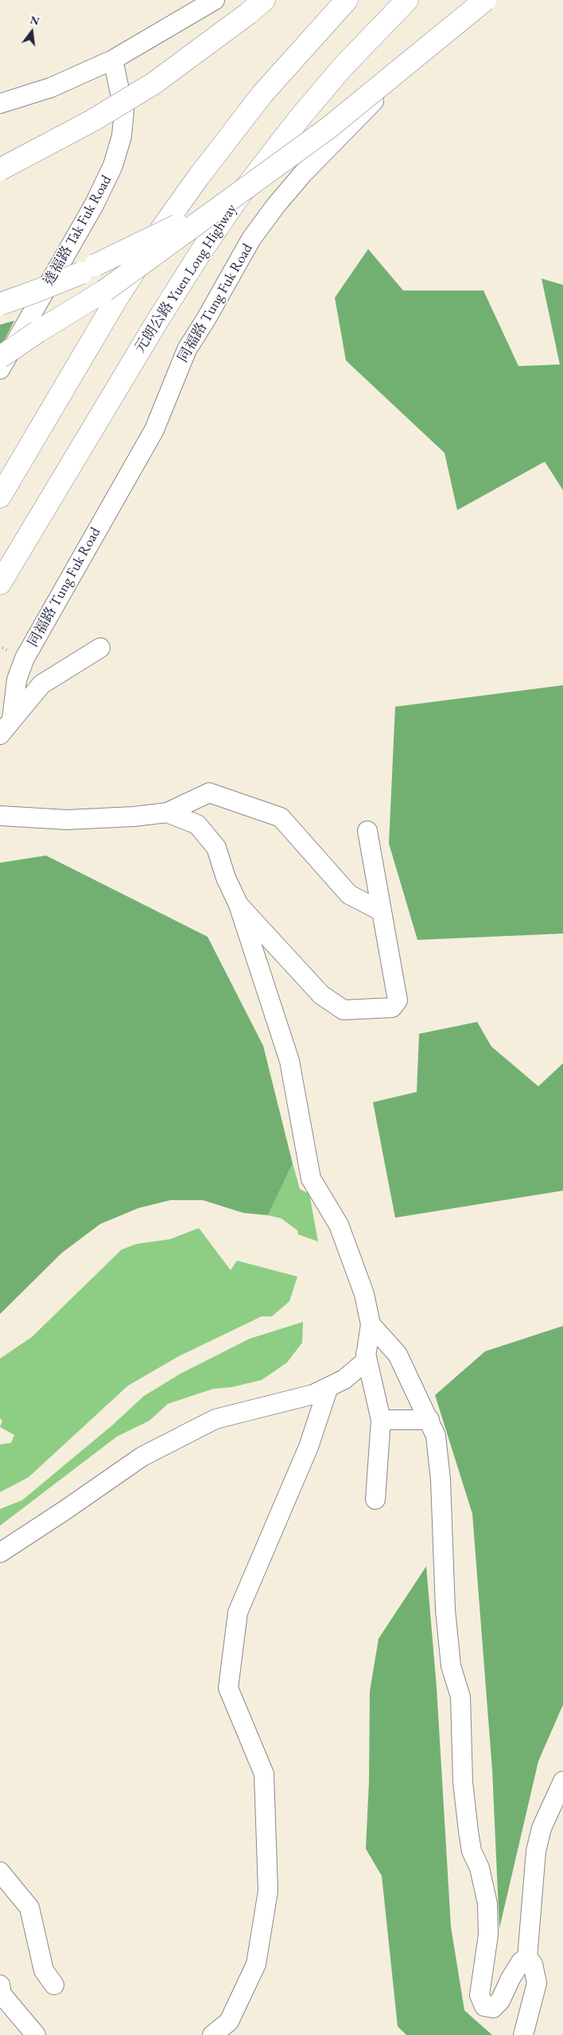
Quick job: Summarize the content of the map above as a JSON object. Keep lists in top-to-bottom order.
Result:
{
  "streets": {
    "highway": ["元朗公路 Yuen Long Highway"],
    "street": ["達福路 Tak Fuk Road", "同福路 Tung Fuk Road"]
  },
  "north": "top"
}
